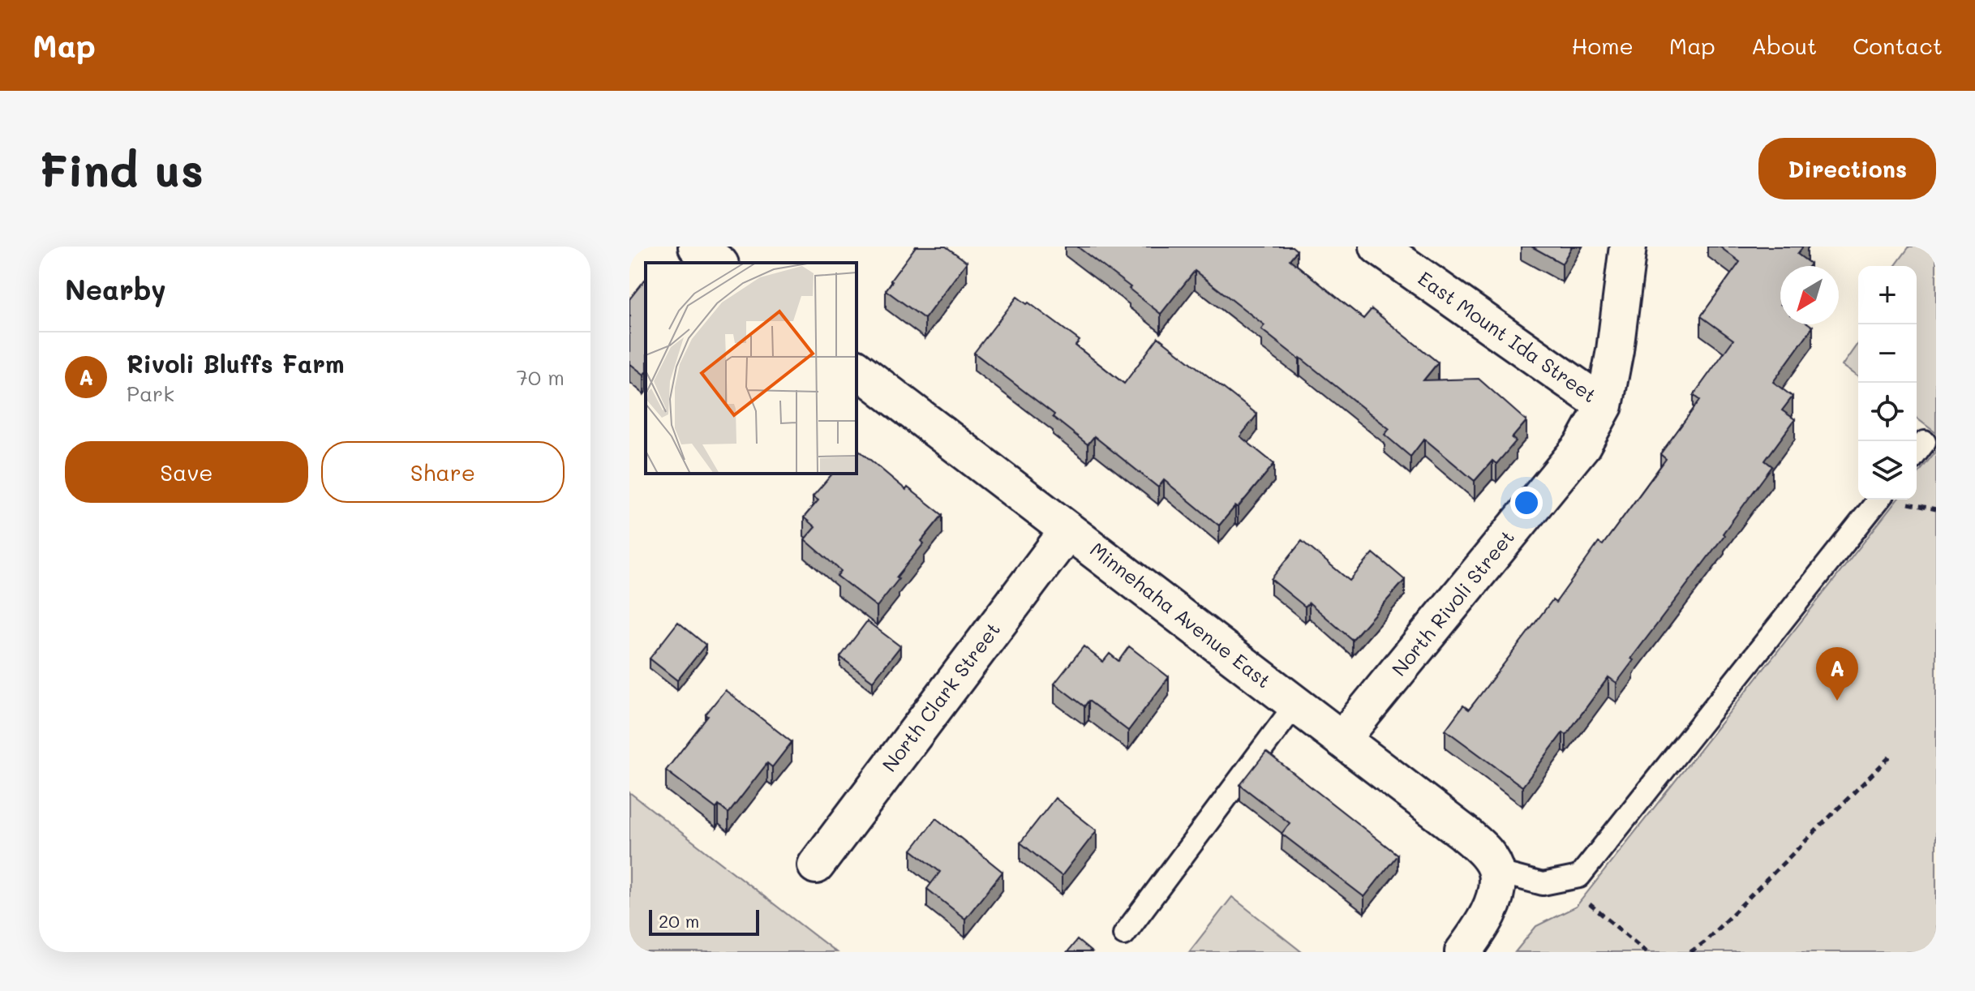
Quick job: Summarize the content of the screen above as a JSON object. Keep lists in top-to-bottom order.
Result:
{
  "streets": {
    "street": [
      "East Mount Ida Street",
      "North Rivoli Street",
      "Minnehaha Avenue East",
      "North Clark Street"
    ]
  },
  "crossings": [
    ["East Mount Ida Street", "North Rivoli Street"],
    ["North Rivoli Street", "Minnehaha Avenue East"],
    ["Minnehaha Avenue East", "North Clark Street"]
  ],
  "scale_bar": "20 m",
  "north": "bottom left",
  "page": {
    "header": "Map",
    "nav": [
      "Home",
      "Map",
      "About",
      "Contact"
    ],
    "buttons": [
      "Directions",
      ["Save", "Share"]
    ],
    "title": "Find us",
    "heading": "Nearby",
    "map_buttons": ["+", "−"],
    "list": [
      {
        "mark": "A",
        "name": "Rivoli Bluffs Farm",
        "note": "Park",
        "value": "70 m"
      }
    ],
    "pins": "A",
    "scale": "20 m"
  }
}
